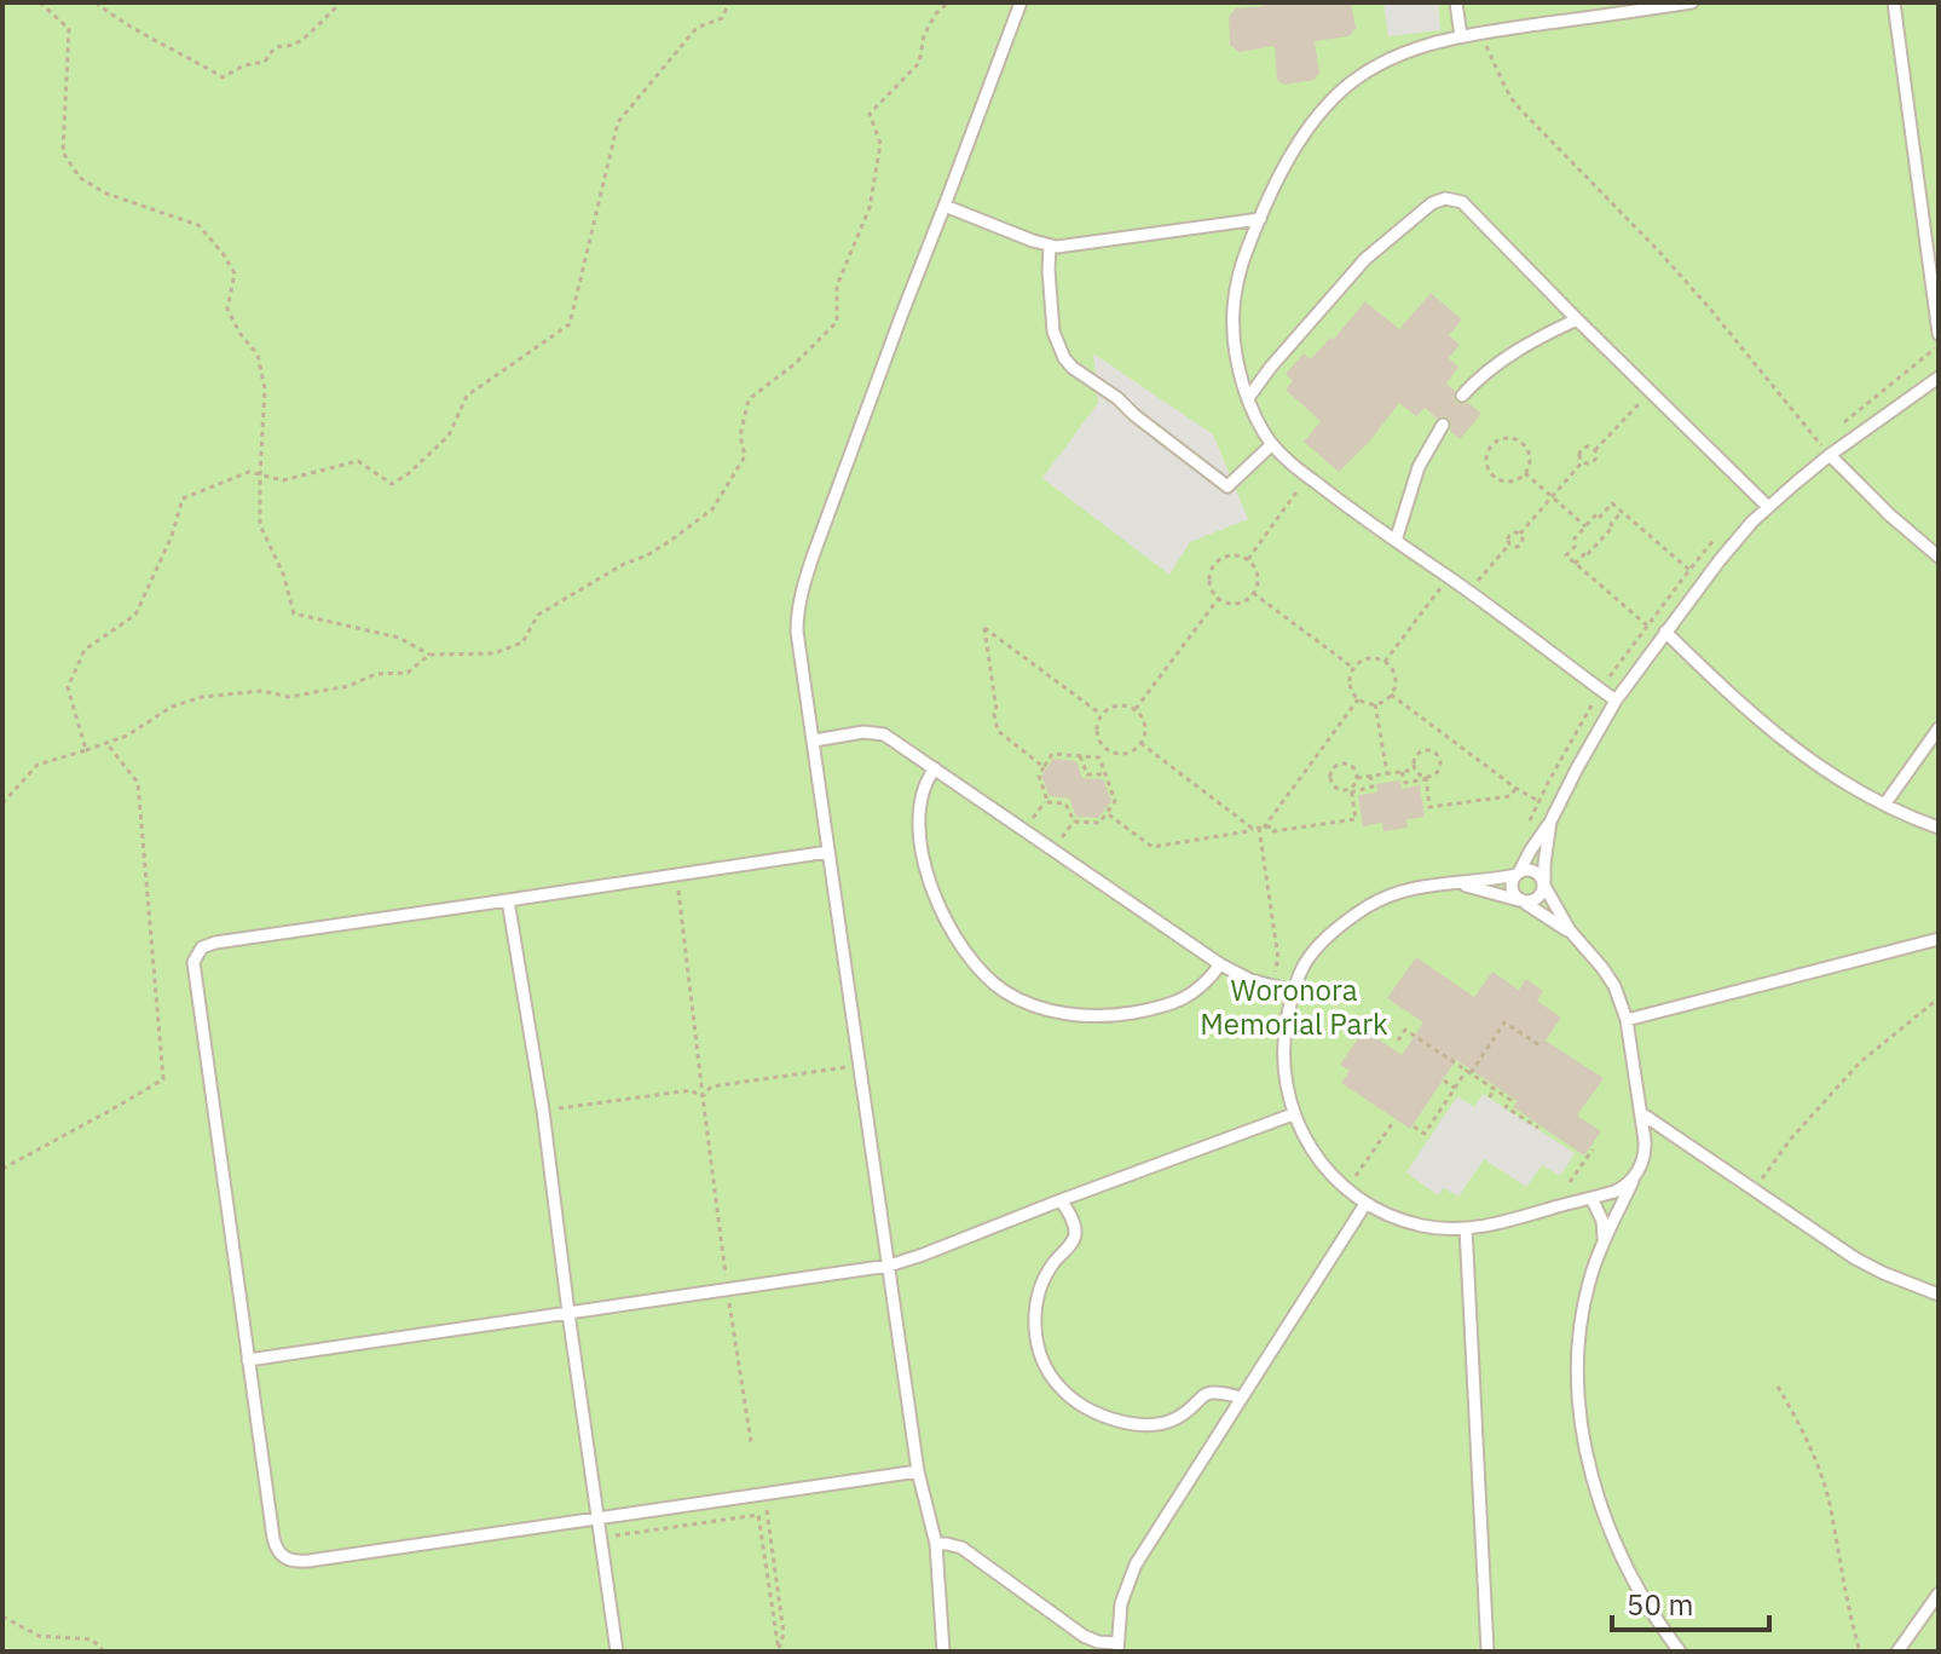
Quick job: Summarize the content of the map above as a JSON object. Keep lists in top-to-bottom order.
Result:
{
  "parks": ["Woronora Memorial Park"],
  "scale_bar": "50 m"
}
